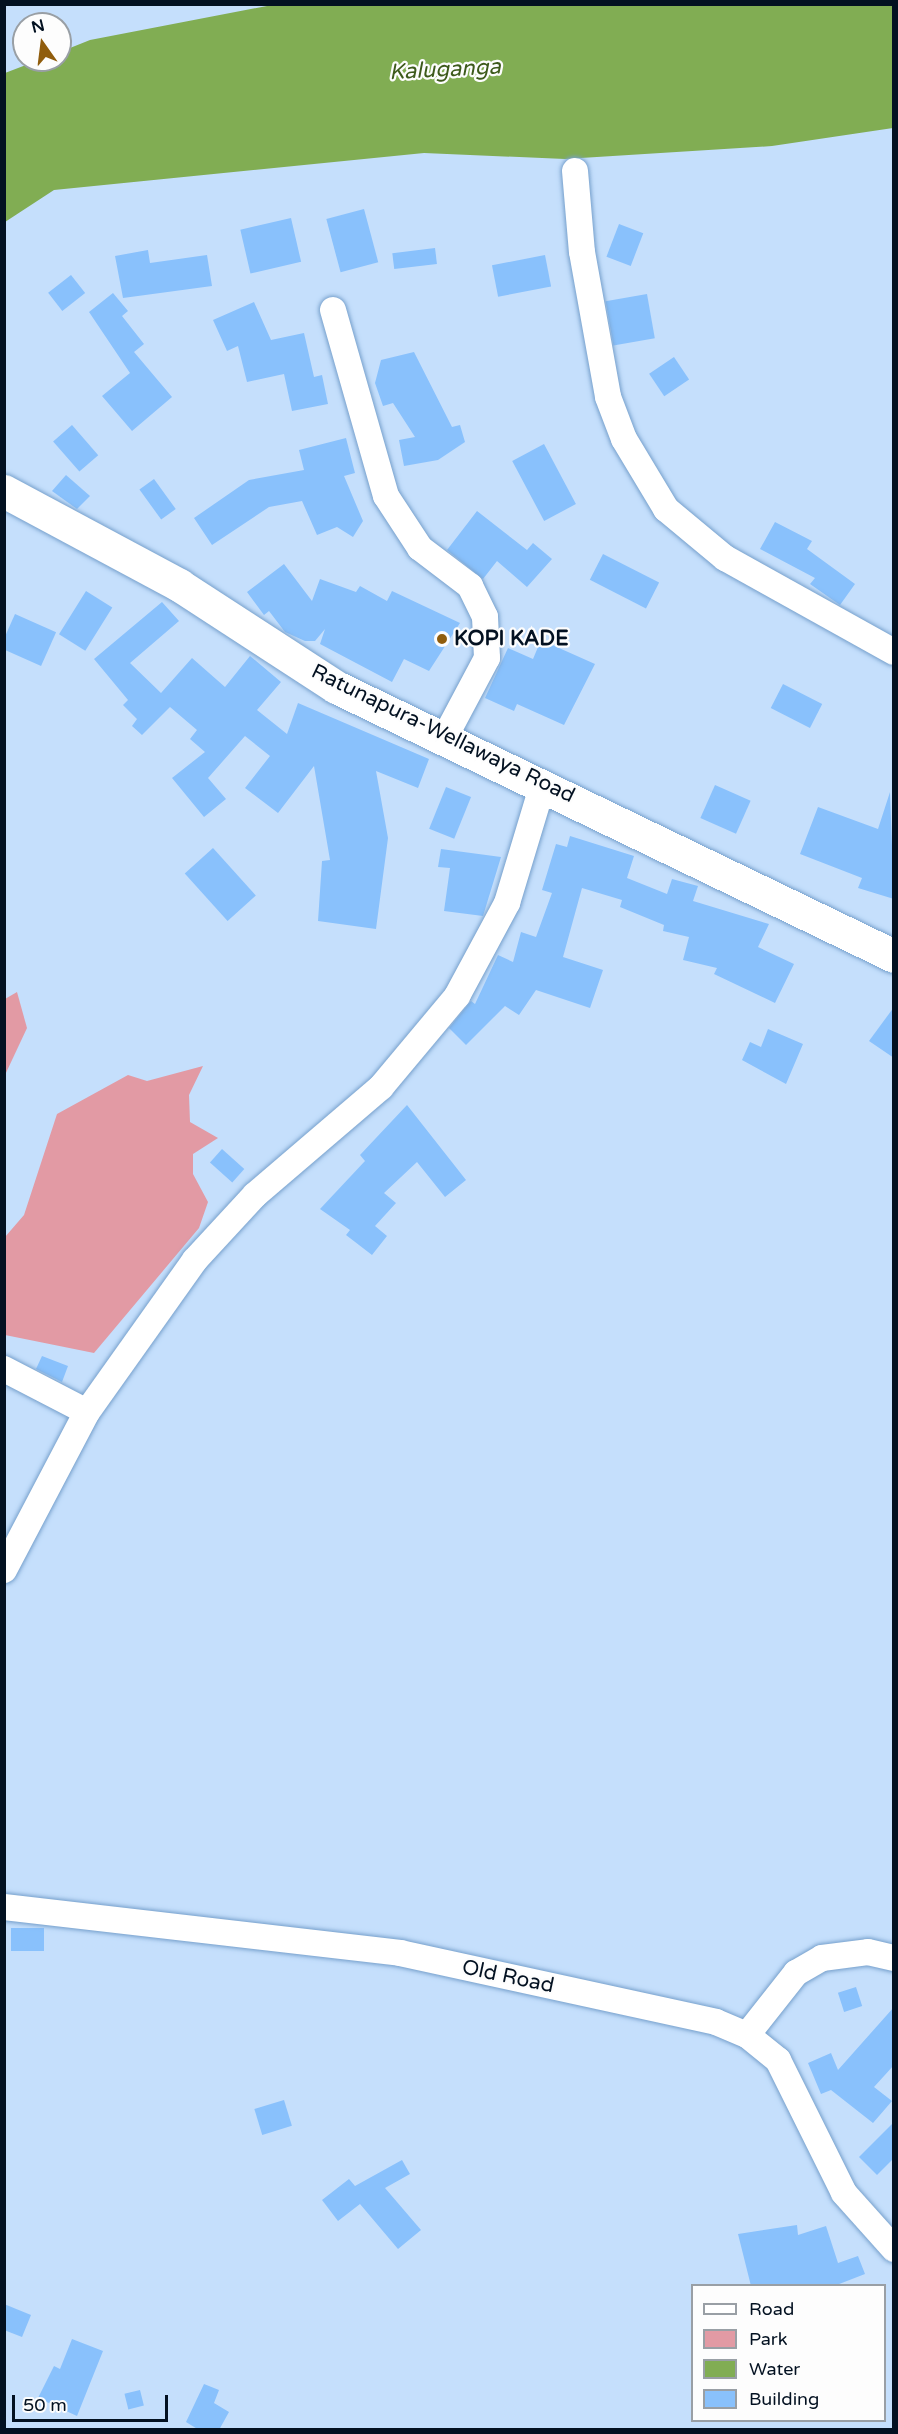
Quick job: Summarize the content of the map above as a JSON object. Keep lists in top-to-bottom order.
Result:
{
  "streets": {
    "highway": ["Ratunapura-Wellawaya Road"],
    "street": ["Old Road"]
  },
  "water": ["Kaluganga"],
  "places": ["KOPI KADE"],
  "legend": [
    "Road",
    "Park",
    "Water",
    "Building"
  ],
  "scale_bar": "50 m",
  "north": "top"
}
